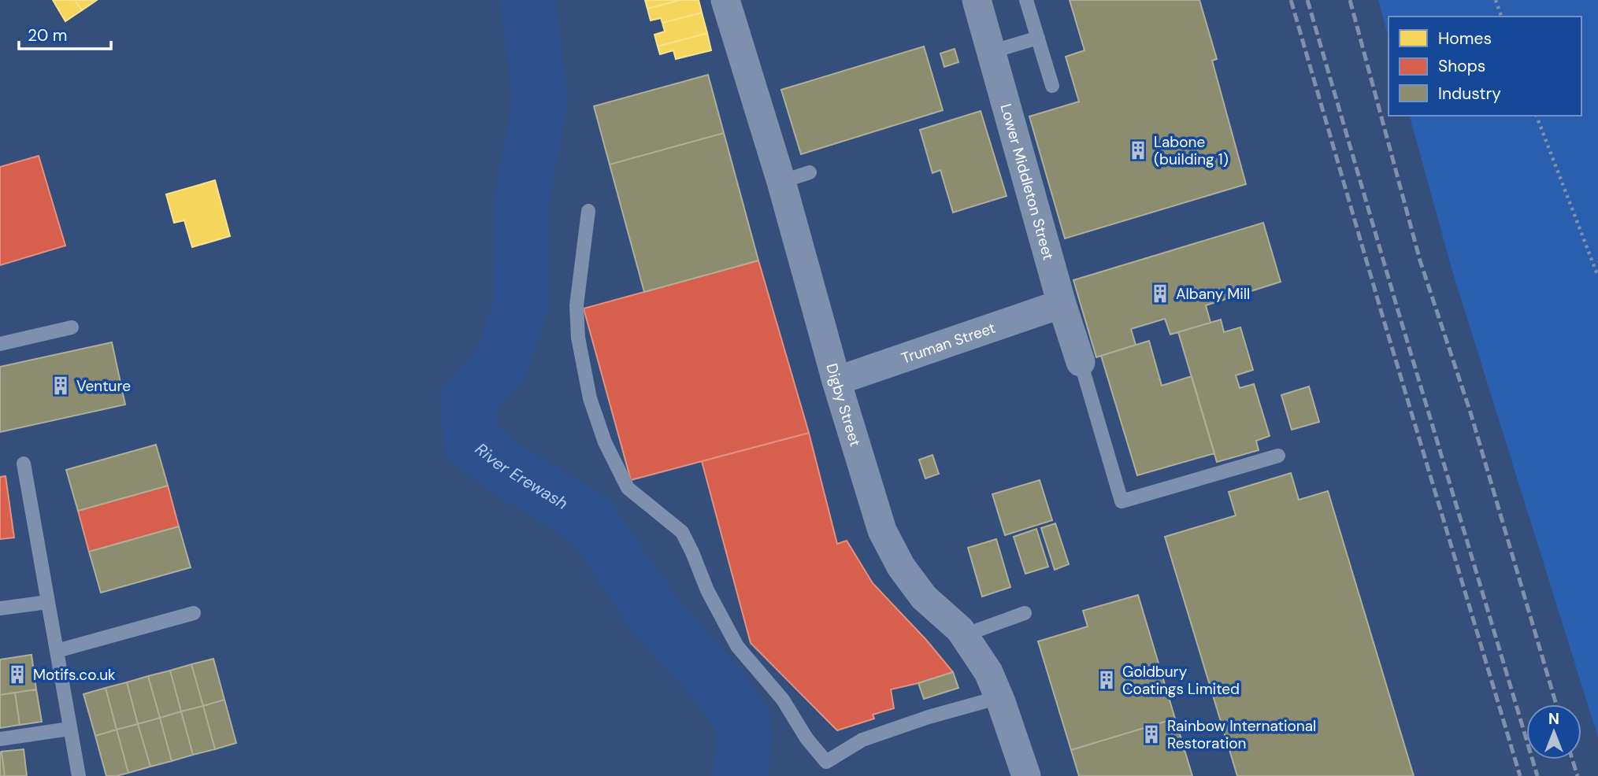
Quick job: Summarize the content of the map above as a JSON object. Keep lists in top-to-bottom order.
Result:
{
  "streets": {
    "street": ["Lower Middleton Street", "Truman Street", "Digby Street"]
  },
  "crossings": [
    ["Lower Middleton Street", "Truman Street"],
    ["Truman Street", "Digby Street"]
  ],
  "water": ["River Erewash"],
  "places": {
    "building": [
      "Labone (building 1)",
      "Albany Mill",
      "Venture",
      "Motifs.co.uk",
      "Goldbury Coatings Limited",
      "Rainbow International Restoration"
    ]
  },
  "legend": ["Homes", "Shops", "Industry"],
  "scale_bar": "20 m",
  "north": "top"
}
